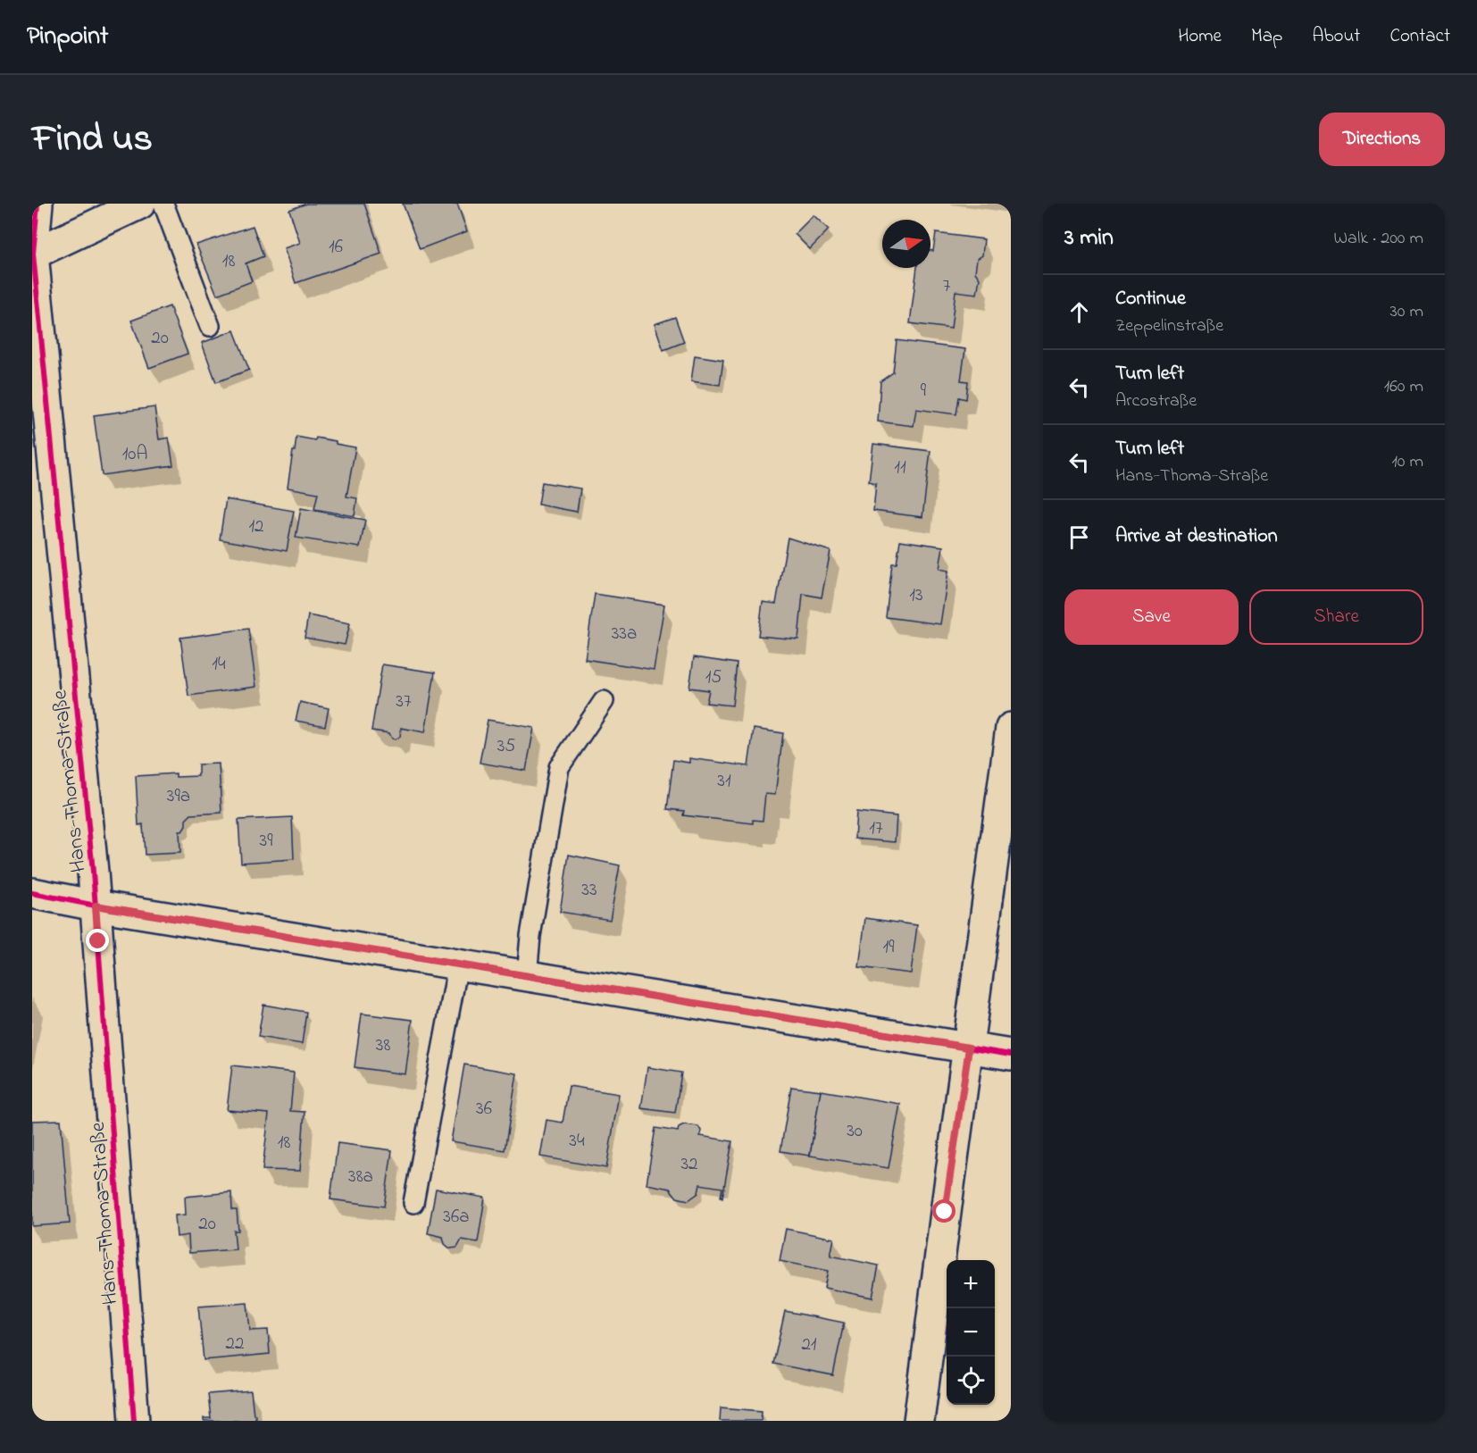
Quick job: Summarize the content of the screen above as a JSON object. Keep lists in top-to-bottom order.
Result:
{
  "streets": {
    "street": ["Hans-Thoma-Straße"]
  },
  "house_numbers": [
    "16",
    "18",
    "7",
    "20",
    "9",
    "10A",
    "11",
    "12",
    "13",
    "33a",
    "14",
    "15",
    "37",
    "35",
    "31",
    "39a",
    "17",
    "39",
    "33",
    "19",
    "38",
    "36",
    "30",
    "34",
    "18",
    "32",
    "38a",
    "36a",
    "20",
    "22",
    "21"
  ],
  "north": "right",
  "page": {
    "header": "Pinpoint",
    "nav": [
      "Home",
      "Map",
      "About",
      "Contact"
    ],
    "title": "Find us",
    "buttons": [
      "Directions",
      ["Save", "Share"]
    ],
    "heading": ["3 min", "Walk · 200 m"],
    "list": [
      ["Continue", "Zeppelinstraße", "30 m"],
      ["Turn left", "Arcostraße", "160 m"],
      ["Turn left", "Hans-Thoma-Straße", "10 m"],
      "Arrive at destination"
    ],
    "map_buttons": ["+", "−"]
  }
}
